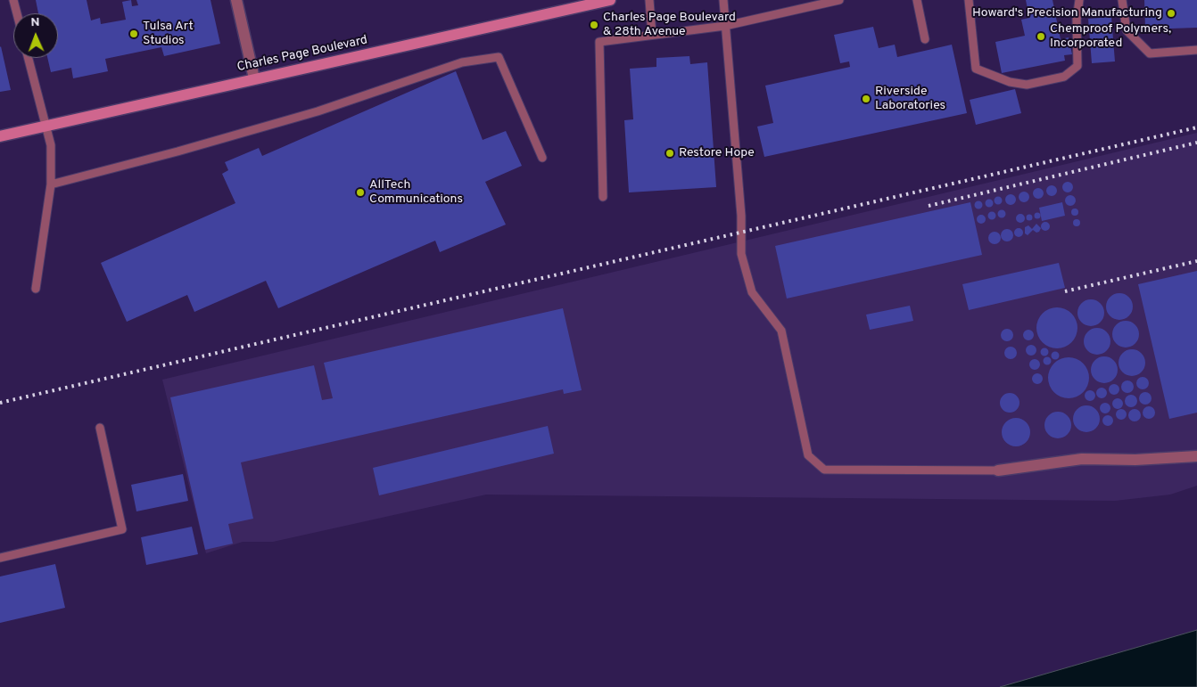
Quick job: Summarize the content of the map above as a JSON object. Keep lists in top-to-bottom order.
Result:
{
  "streets": {
    "main road": ["Charles Page Boulevard"]
  },
  "places": [
    "Howard's Precision Manufacturing",
    "Charles Page Boulevard & 28th Avenue",
    "Tulsa Art Studios",
    "Chemproof Polymers, Incorporated",
    "Riverside Laboratories",
    "Restore Hope",
    "AllTech Communications"
  ],
  "north": "top"
}
